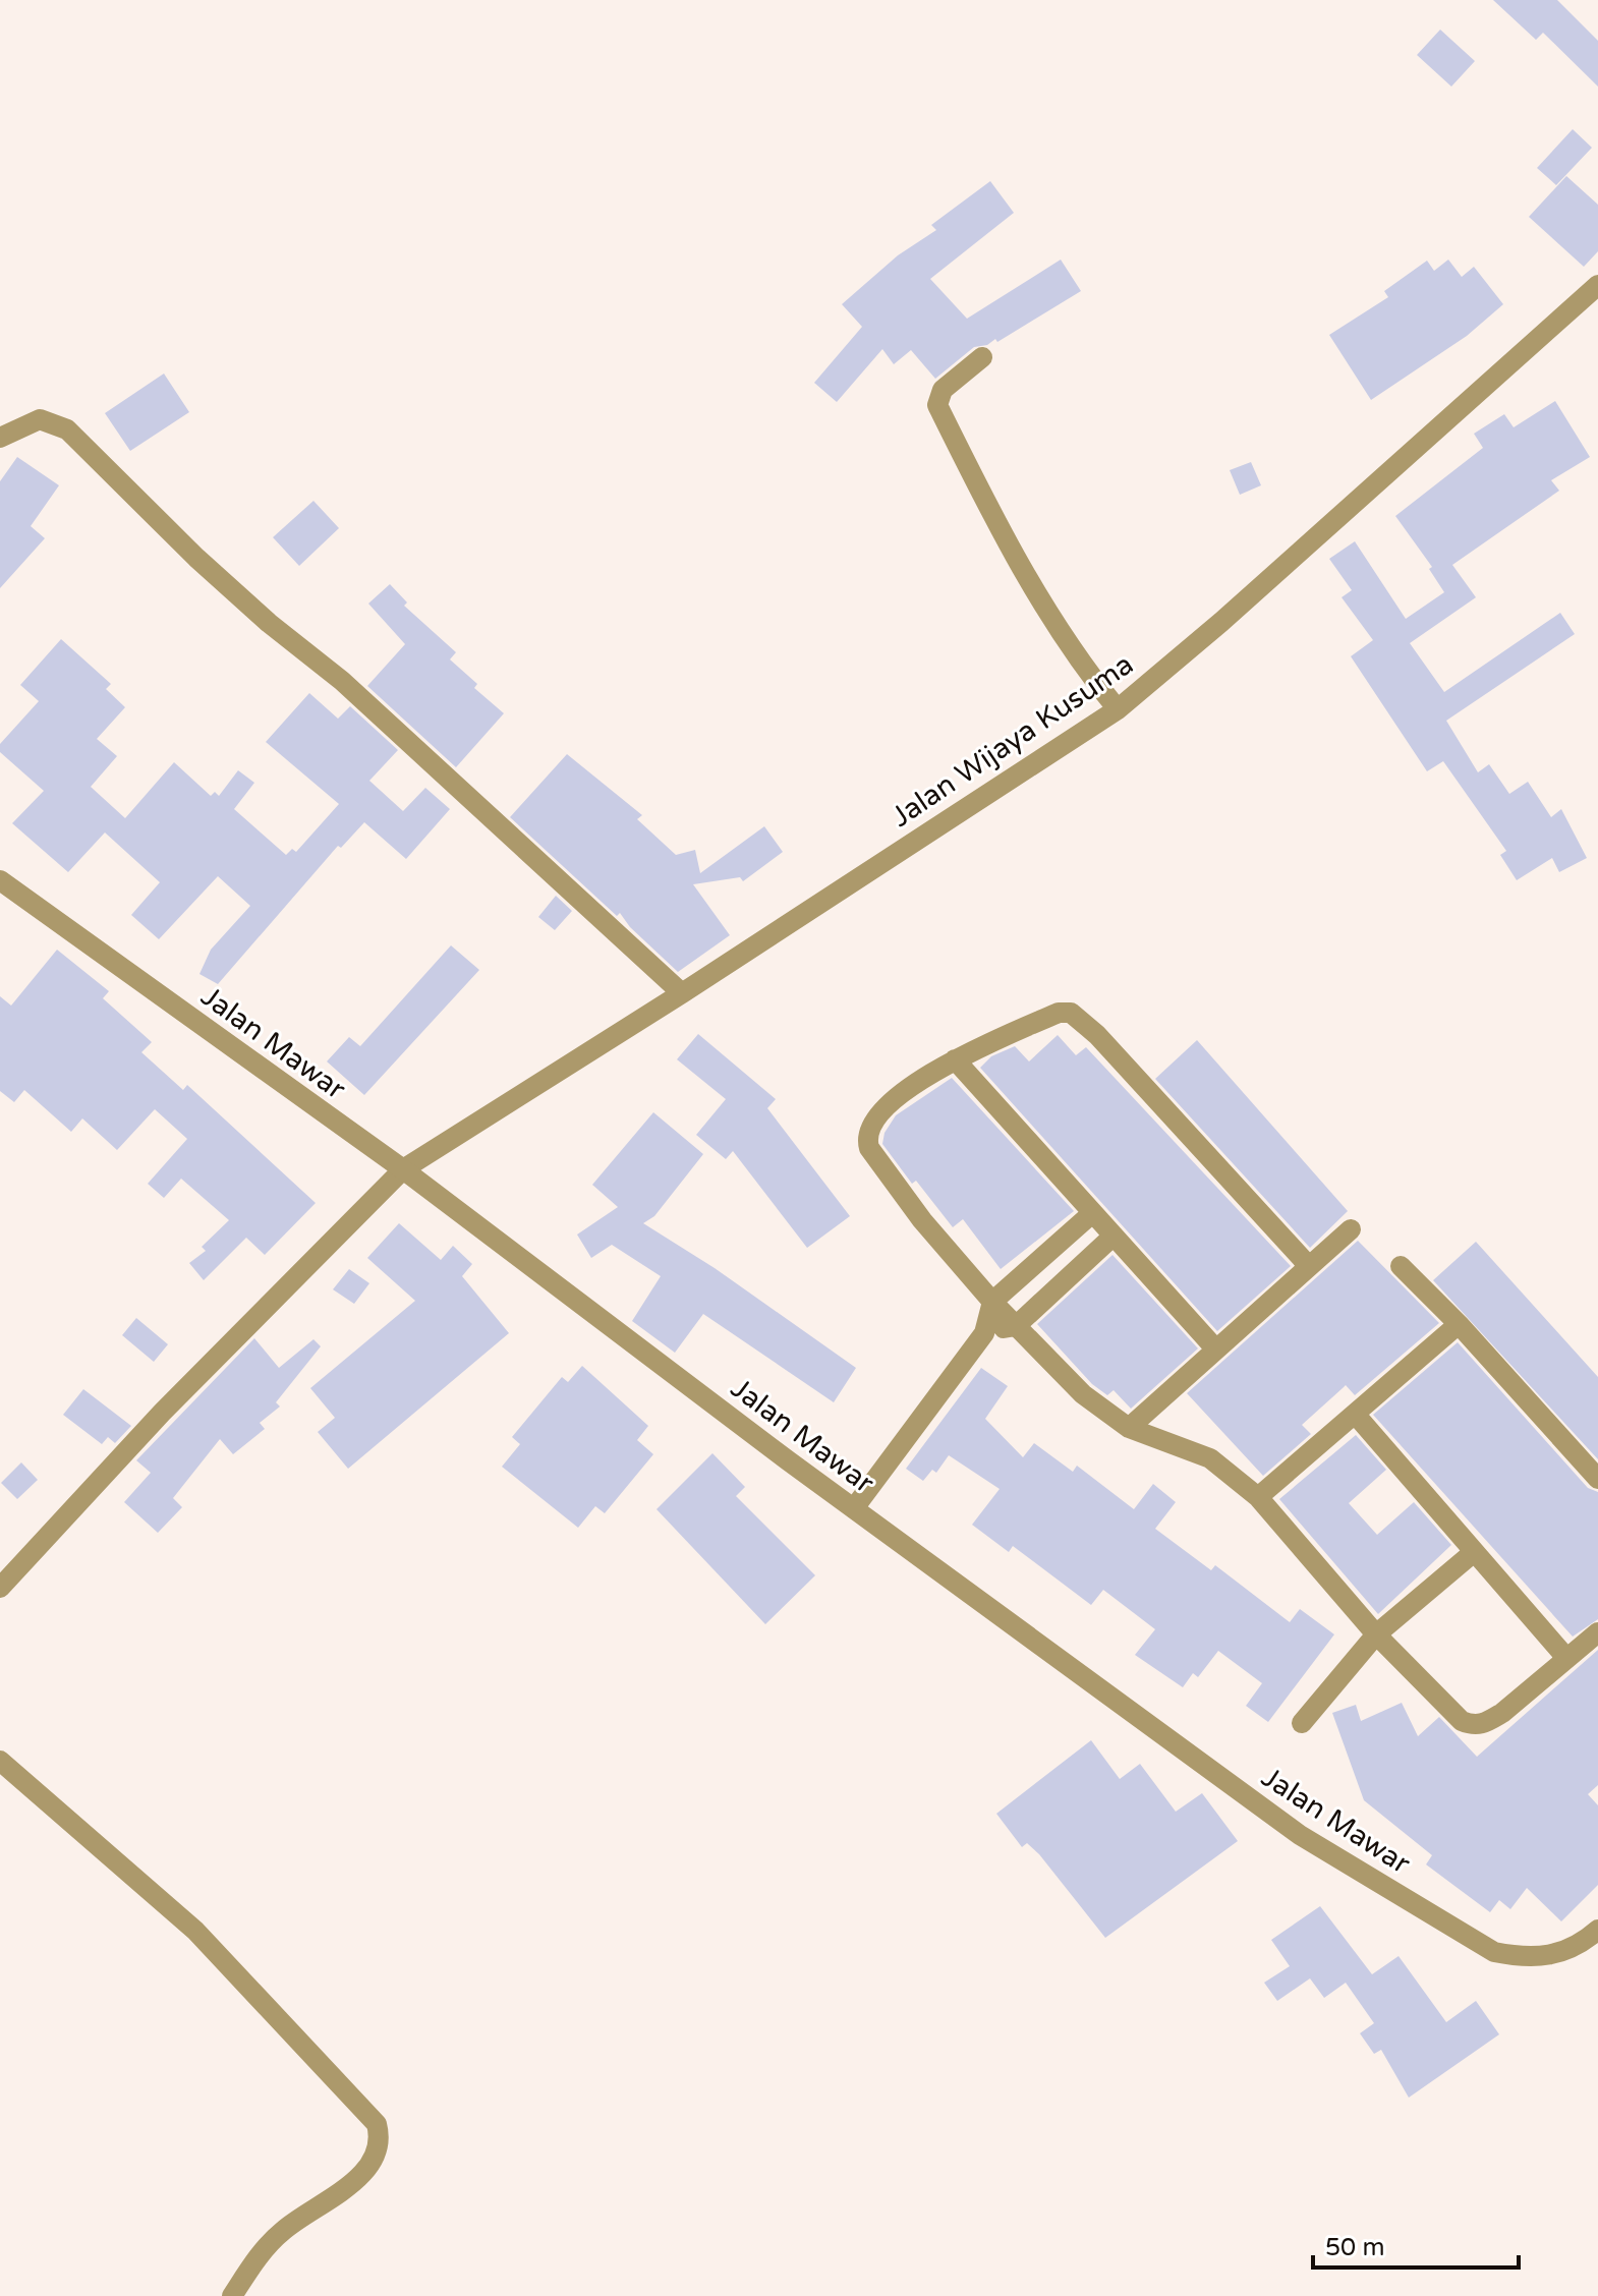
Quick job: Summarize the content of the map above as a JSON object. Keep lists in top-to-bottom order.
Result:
{
  "streets": {
    "street": ["Jalan Wijaya Kusuma", "Jalan Mawar"]
  },
  "crossings": [
    ["Jalan Wijaya Kusuma", "Jalan Mawar"]
  ],
  "scale_bar": "50 m"
}
